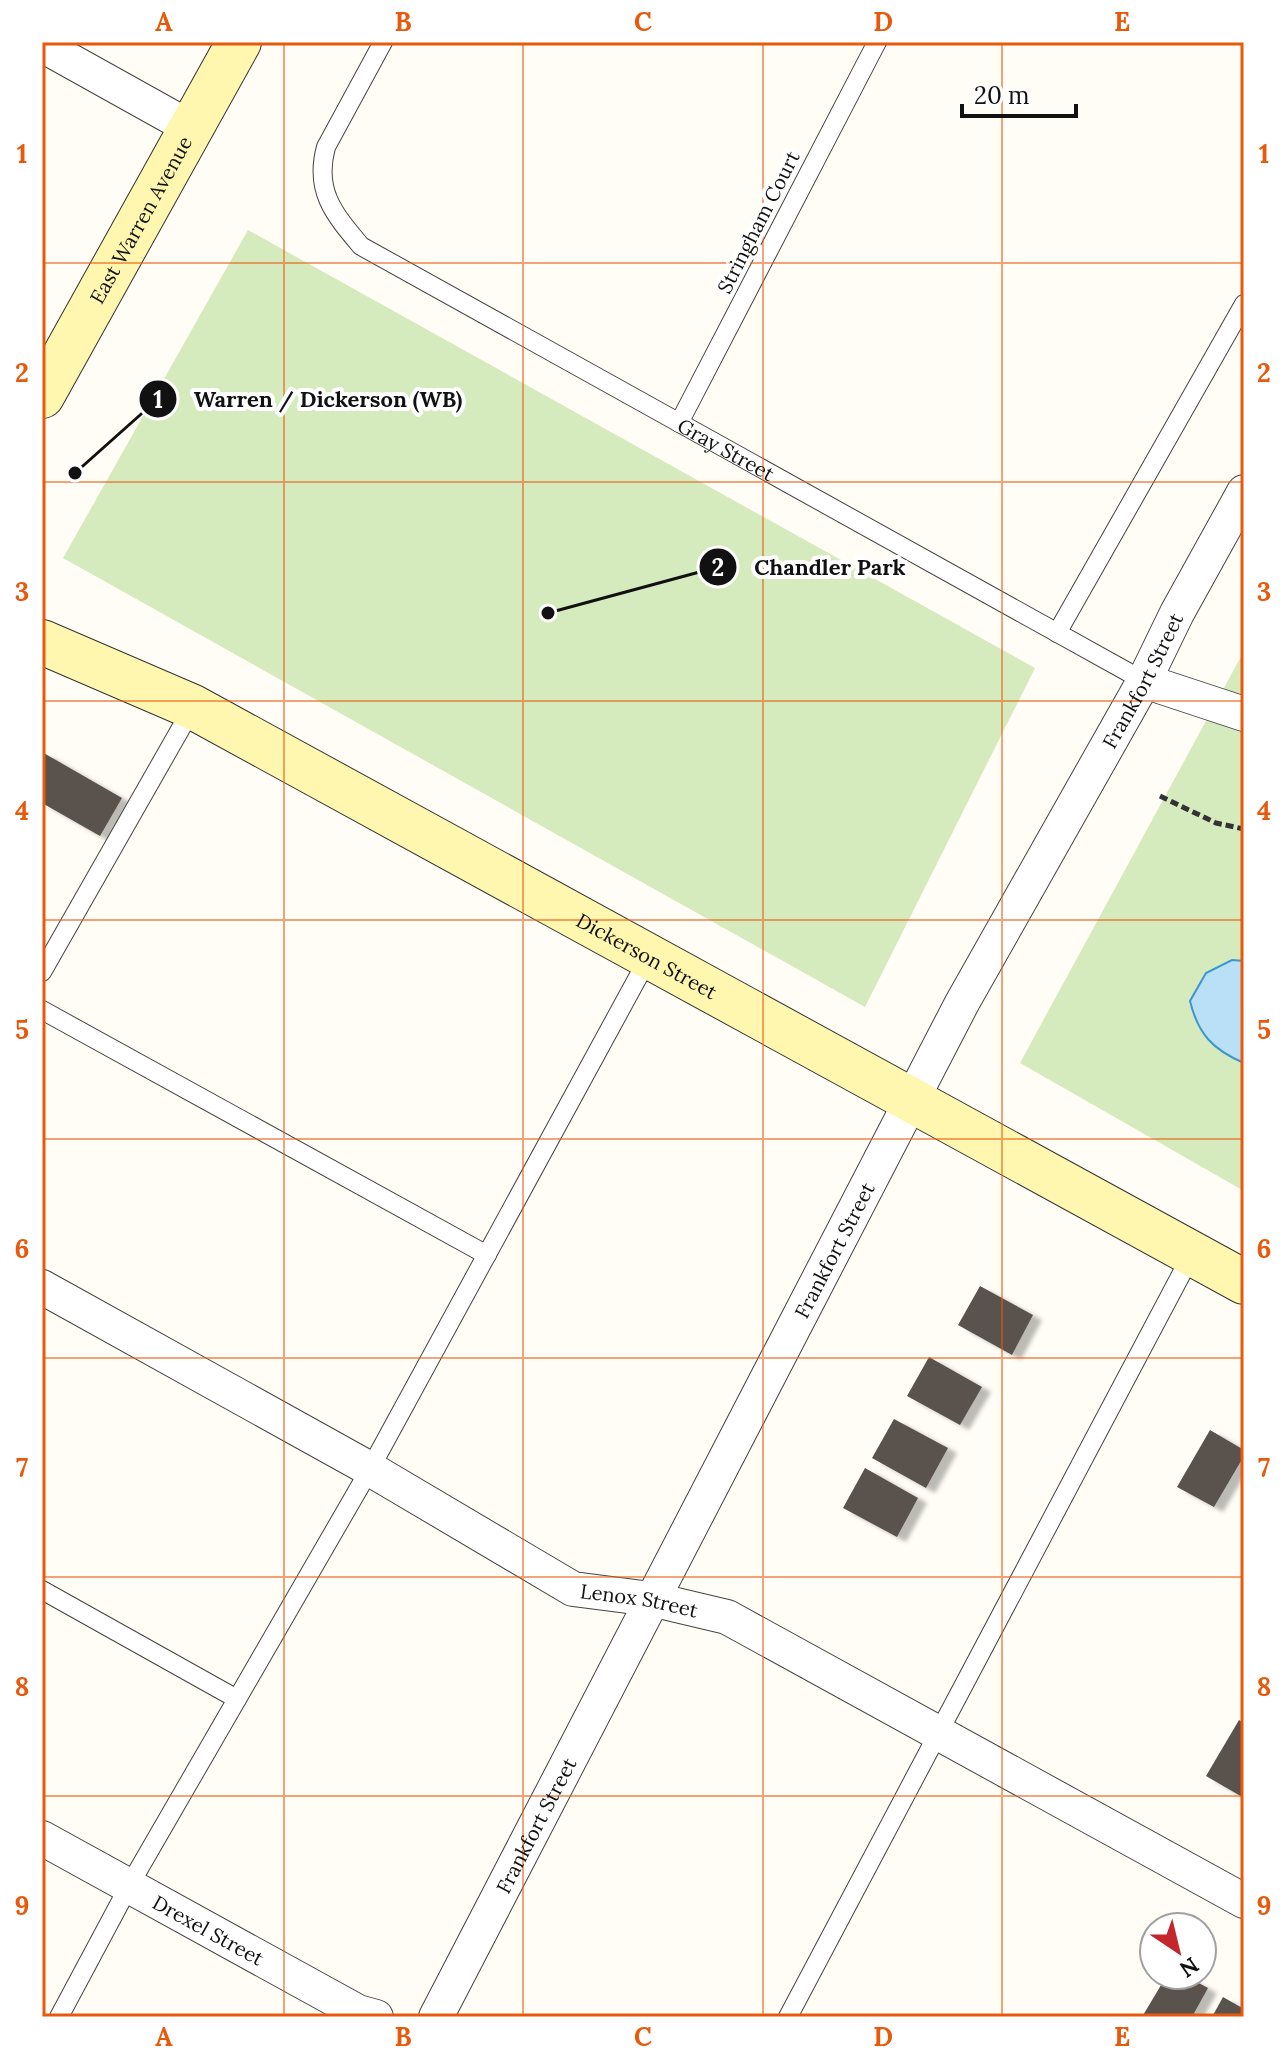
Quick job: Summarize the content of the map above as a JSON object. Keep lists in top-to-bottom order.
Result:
{
  "streets": {
    "street": [
      "East Warren Avenue",
      "Frankfort Street",
      "Dickerson Street",
      "Lenox Street",
      "Drexel Street"
    ],
    "lane": ["Stringham Court", "Gray Street"]
  },
  "crossings": [
    ["Stringham Court", "Gray Street"],
    ["Gray Street", "Frankfort Street"],
    ["Frankfort Street", "Dickerson Street"],
    ["Frankfort Street", "Lenox Street"]
  ],
  "places": ["Warren / Dickerson (WB)", "Chandler Park"],
  "scale_bar": "20 m",
  "north": "bottom right",
  "grid": {
    "columns": [
      "A",
      "B",
      "C",
      "D",
      "E"
    ],
    "rows": [
      "1",
      "2",
      "3",
      "4",
      "5",
      "6",
      "7",
      "8",
      "9"
    ]
  }
}
